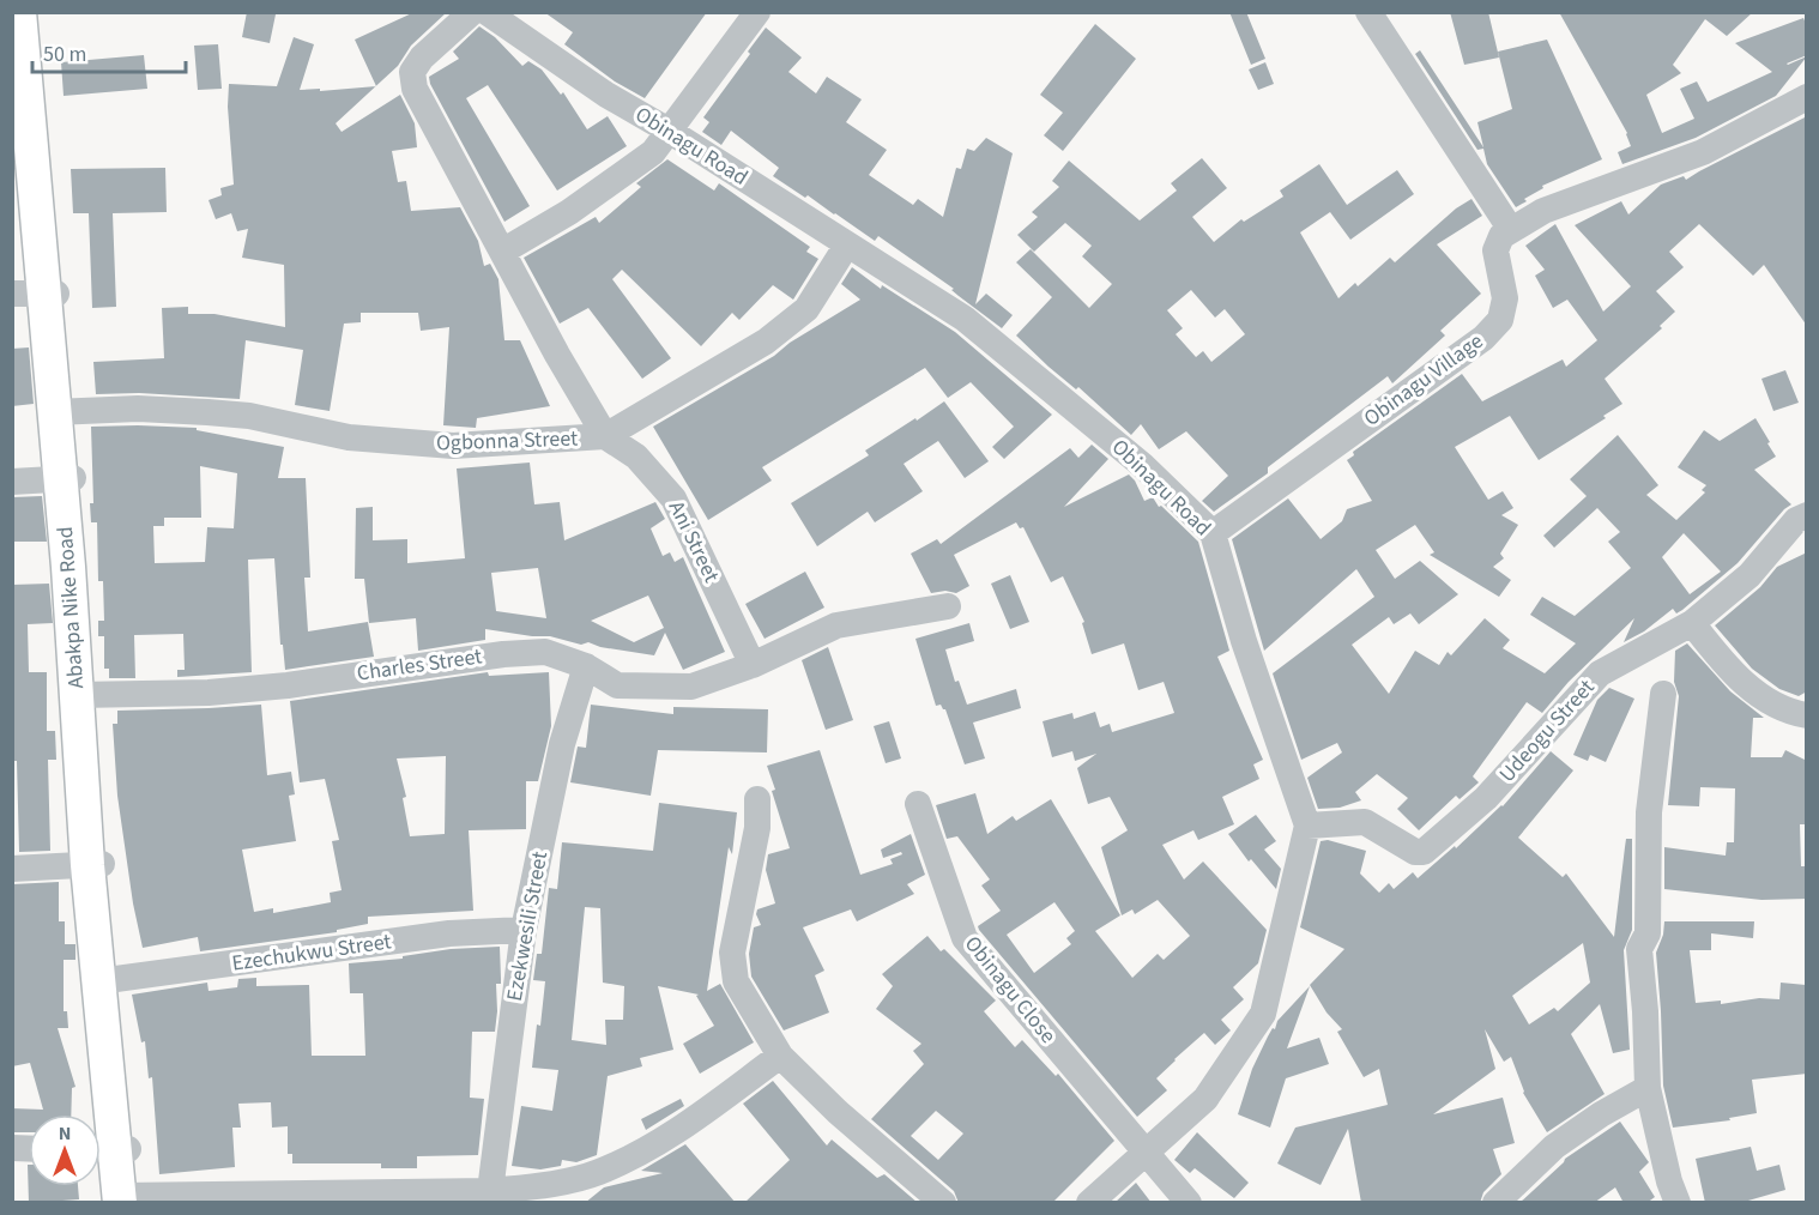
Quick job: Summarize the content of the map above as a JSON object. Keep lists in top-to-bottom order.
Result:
{
  "streets": {
    "main road": ["Abakpa Nike Road"],
    "street": [
      "Obinagu Road",
      "Obinagu Village",
      "Ogbonna Street",
      "Ani Street",
      "Charles Street",
      "Udeogu Street",
      "Ezekwesili Street",
      "Ezechukwu Street",
      "Obinagu Close"
    ]
  },
  "crossings": [
    ["Obinagu Road", "Obinagu Village"],
    ["Obinagu Road", "Ogbonna Street"],
    ["Obinagu Road", "Udeogu Street"],
    ["Ogbonna Street", "Ani Street"],
    ["Ogbonna Street", "Abakpa Nike Road"],
    ["Ani Street", "Charles Street"],
    ["Abakpa Nike Road", "Charles Street"],
    ["Abakpa Nike Road", "Ezechukwu Street"],
    ["Charles Street", "Ezekwesili Street"],
    ["Ezekwesili Street", "Ezechukwu Street"]
  ],
  "scale_bar": "50 m",
  "north": "top"
}
